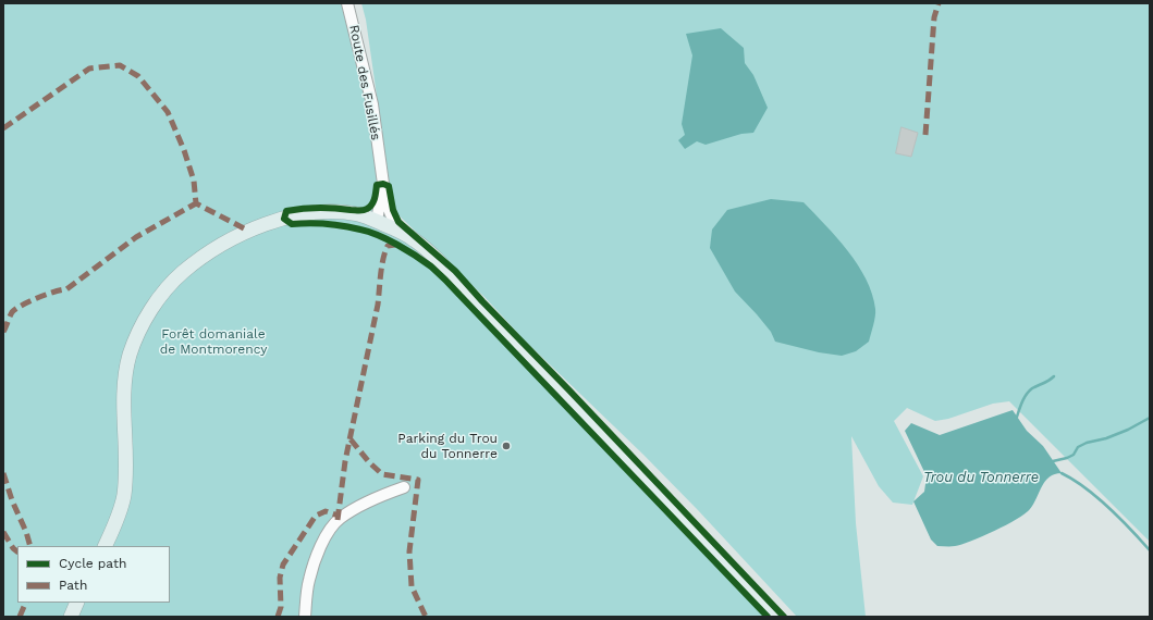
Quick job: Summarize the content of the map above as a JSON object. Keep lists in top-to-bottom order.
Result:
{
  "streets": {
    "street": ["Route des Fusillés"]
  },
  "water": ["Trou du Tonnerre"],
  "parks": ["Forêt domaniale de Montmorency"],
  "places": ["Parking du Trou du Tonnerre"],
  "legend": ["Cycle path", "Path"]
}
